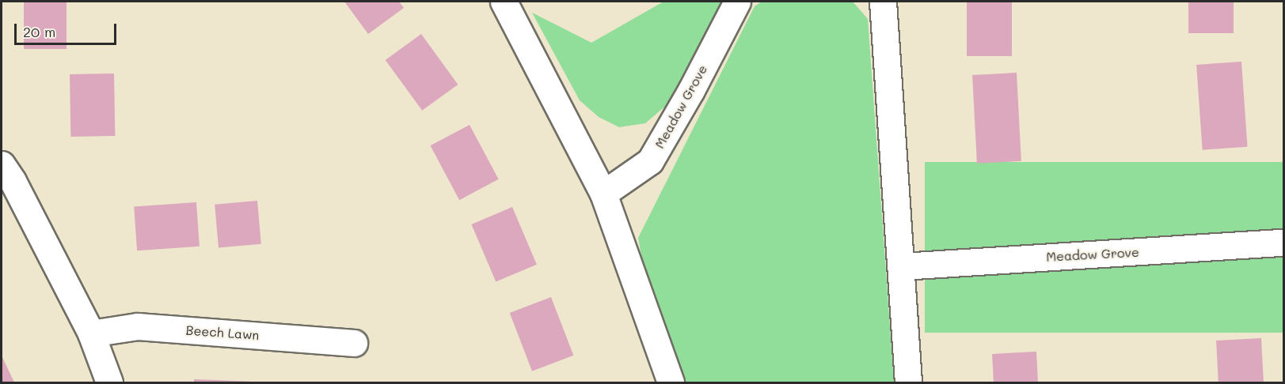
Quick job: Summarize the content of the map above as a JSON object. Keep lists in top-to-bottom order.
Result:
{
  "streets": {
    "street": ["Meadow Grove", "Beech Lawn"]
  },
  "scale_bar": "20 m"
}
